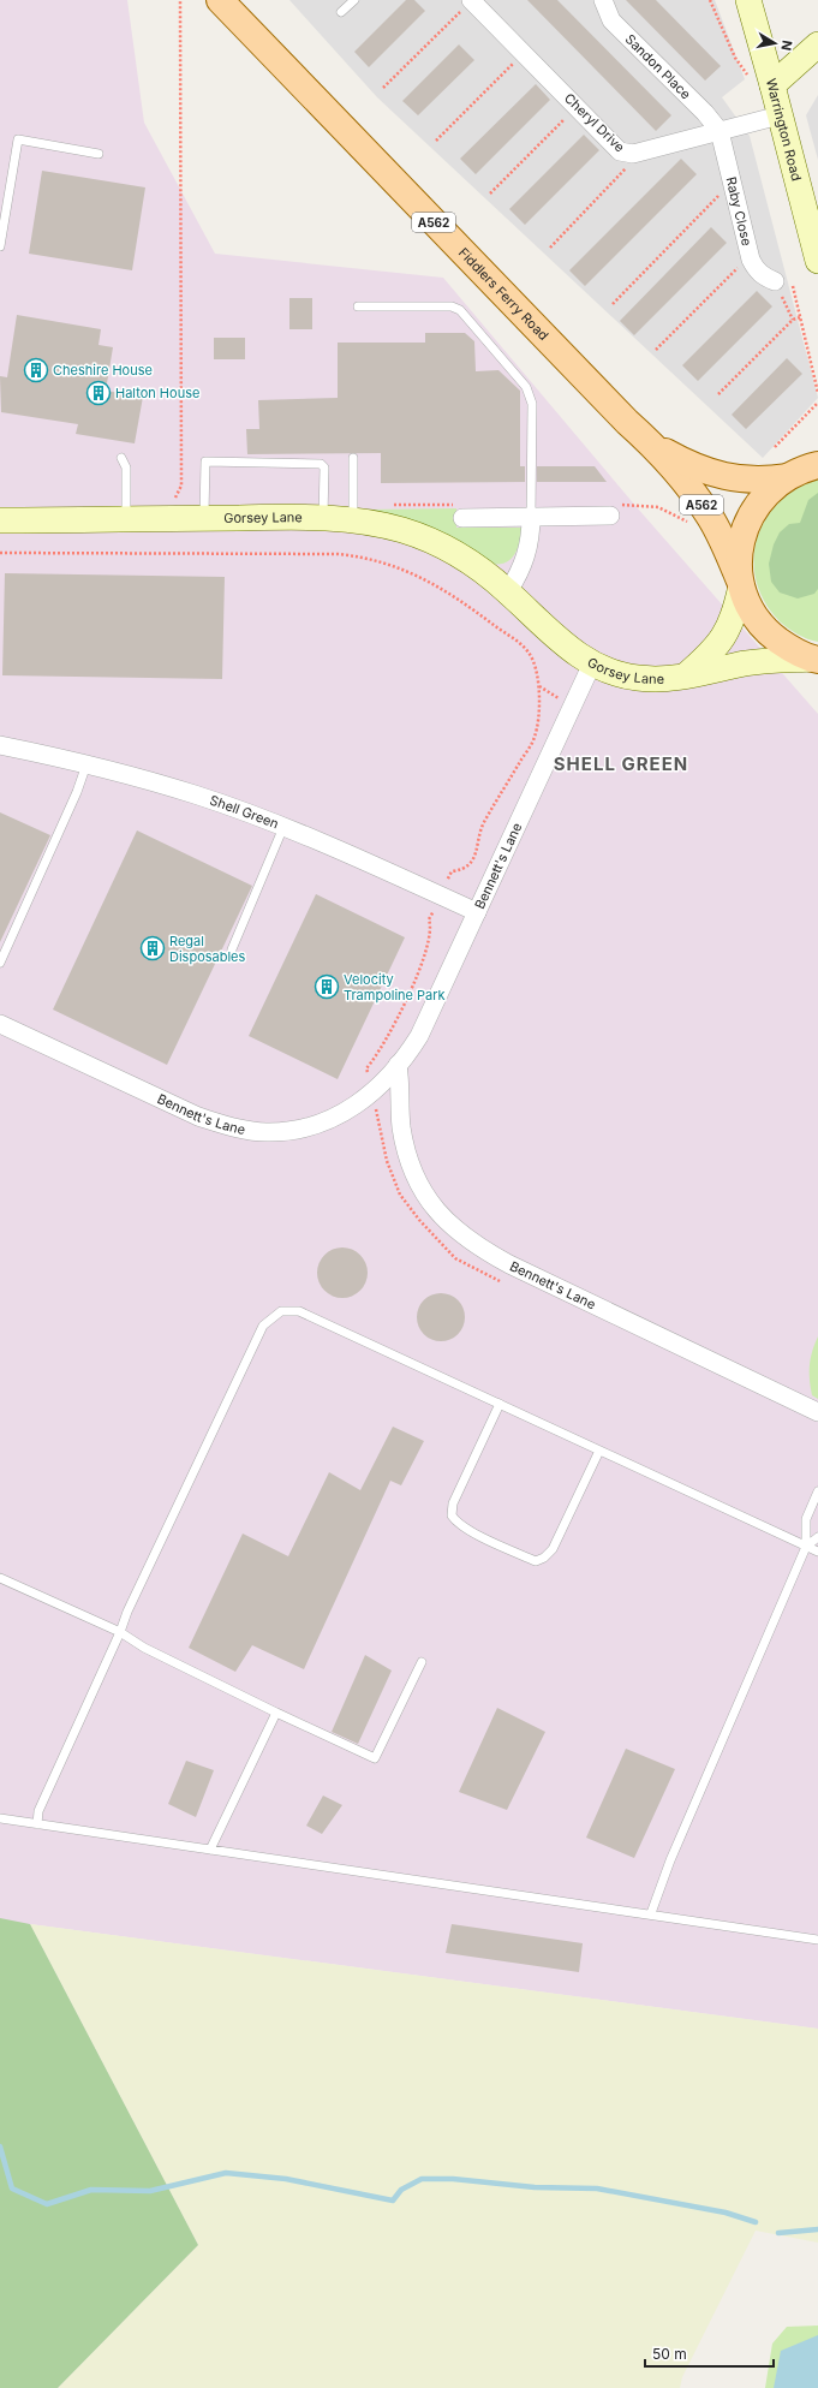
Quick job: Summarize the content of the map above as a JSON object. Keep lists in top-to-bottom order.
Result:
{
  "streets": {
    "main road": ["A562", "Fiddlers Ferry Road"],
    "street": [
      "Sandon Place",
      "Cheryl Drive",
      "Warrington Road",
      "Raby Close",
      "Gorsey Lane",
      "Shell Green",
      "Bennett's Lane"
    ]
  },
  "crossings": [
    ["Sandon Place", "Cheryl Drive"],
    ["Sandon Place", "Raby Close"],
    ["Cheryl Drive", "Warrington Road"],
    ["Cheryl Drive", "Raby Close"],
    ["A562", "Fiddlers Ferry Road"],
    ["A562", "Gorsey Lane"],
    ["Fiddlers Ferry Road", "Gorsey Lane"],
    ["Gorsey Lane", "Bennett's Lane"],
    ["Shell Green", "Bennett's Lane"]
  ],
  "districts": ["SHELL GREEN"],
  "places": {
    "building": [
      "Cheshire House",
      "Halton House",
      "Regal Disposables",
      "Velocity Trampoline Park"
    ]
  },
  "scale_bar": "50 m",
  "north": "right"
}
